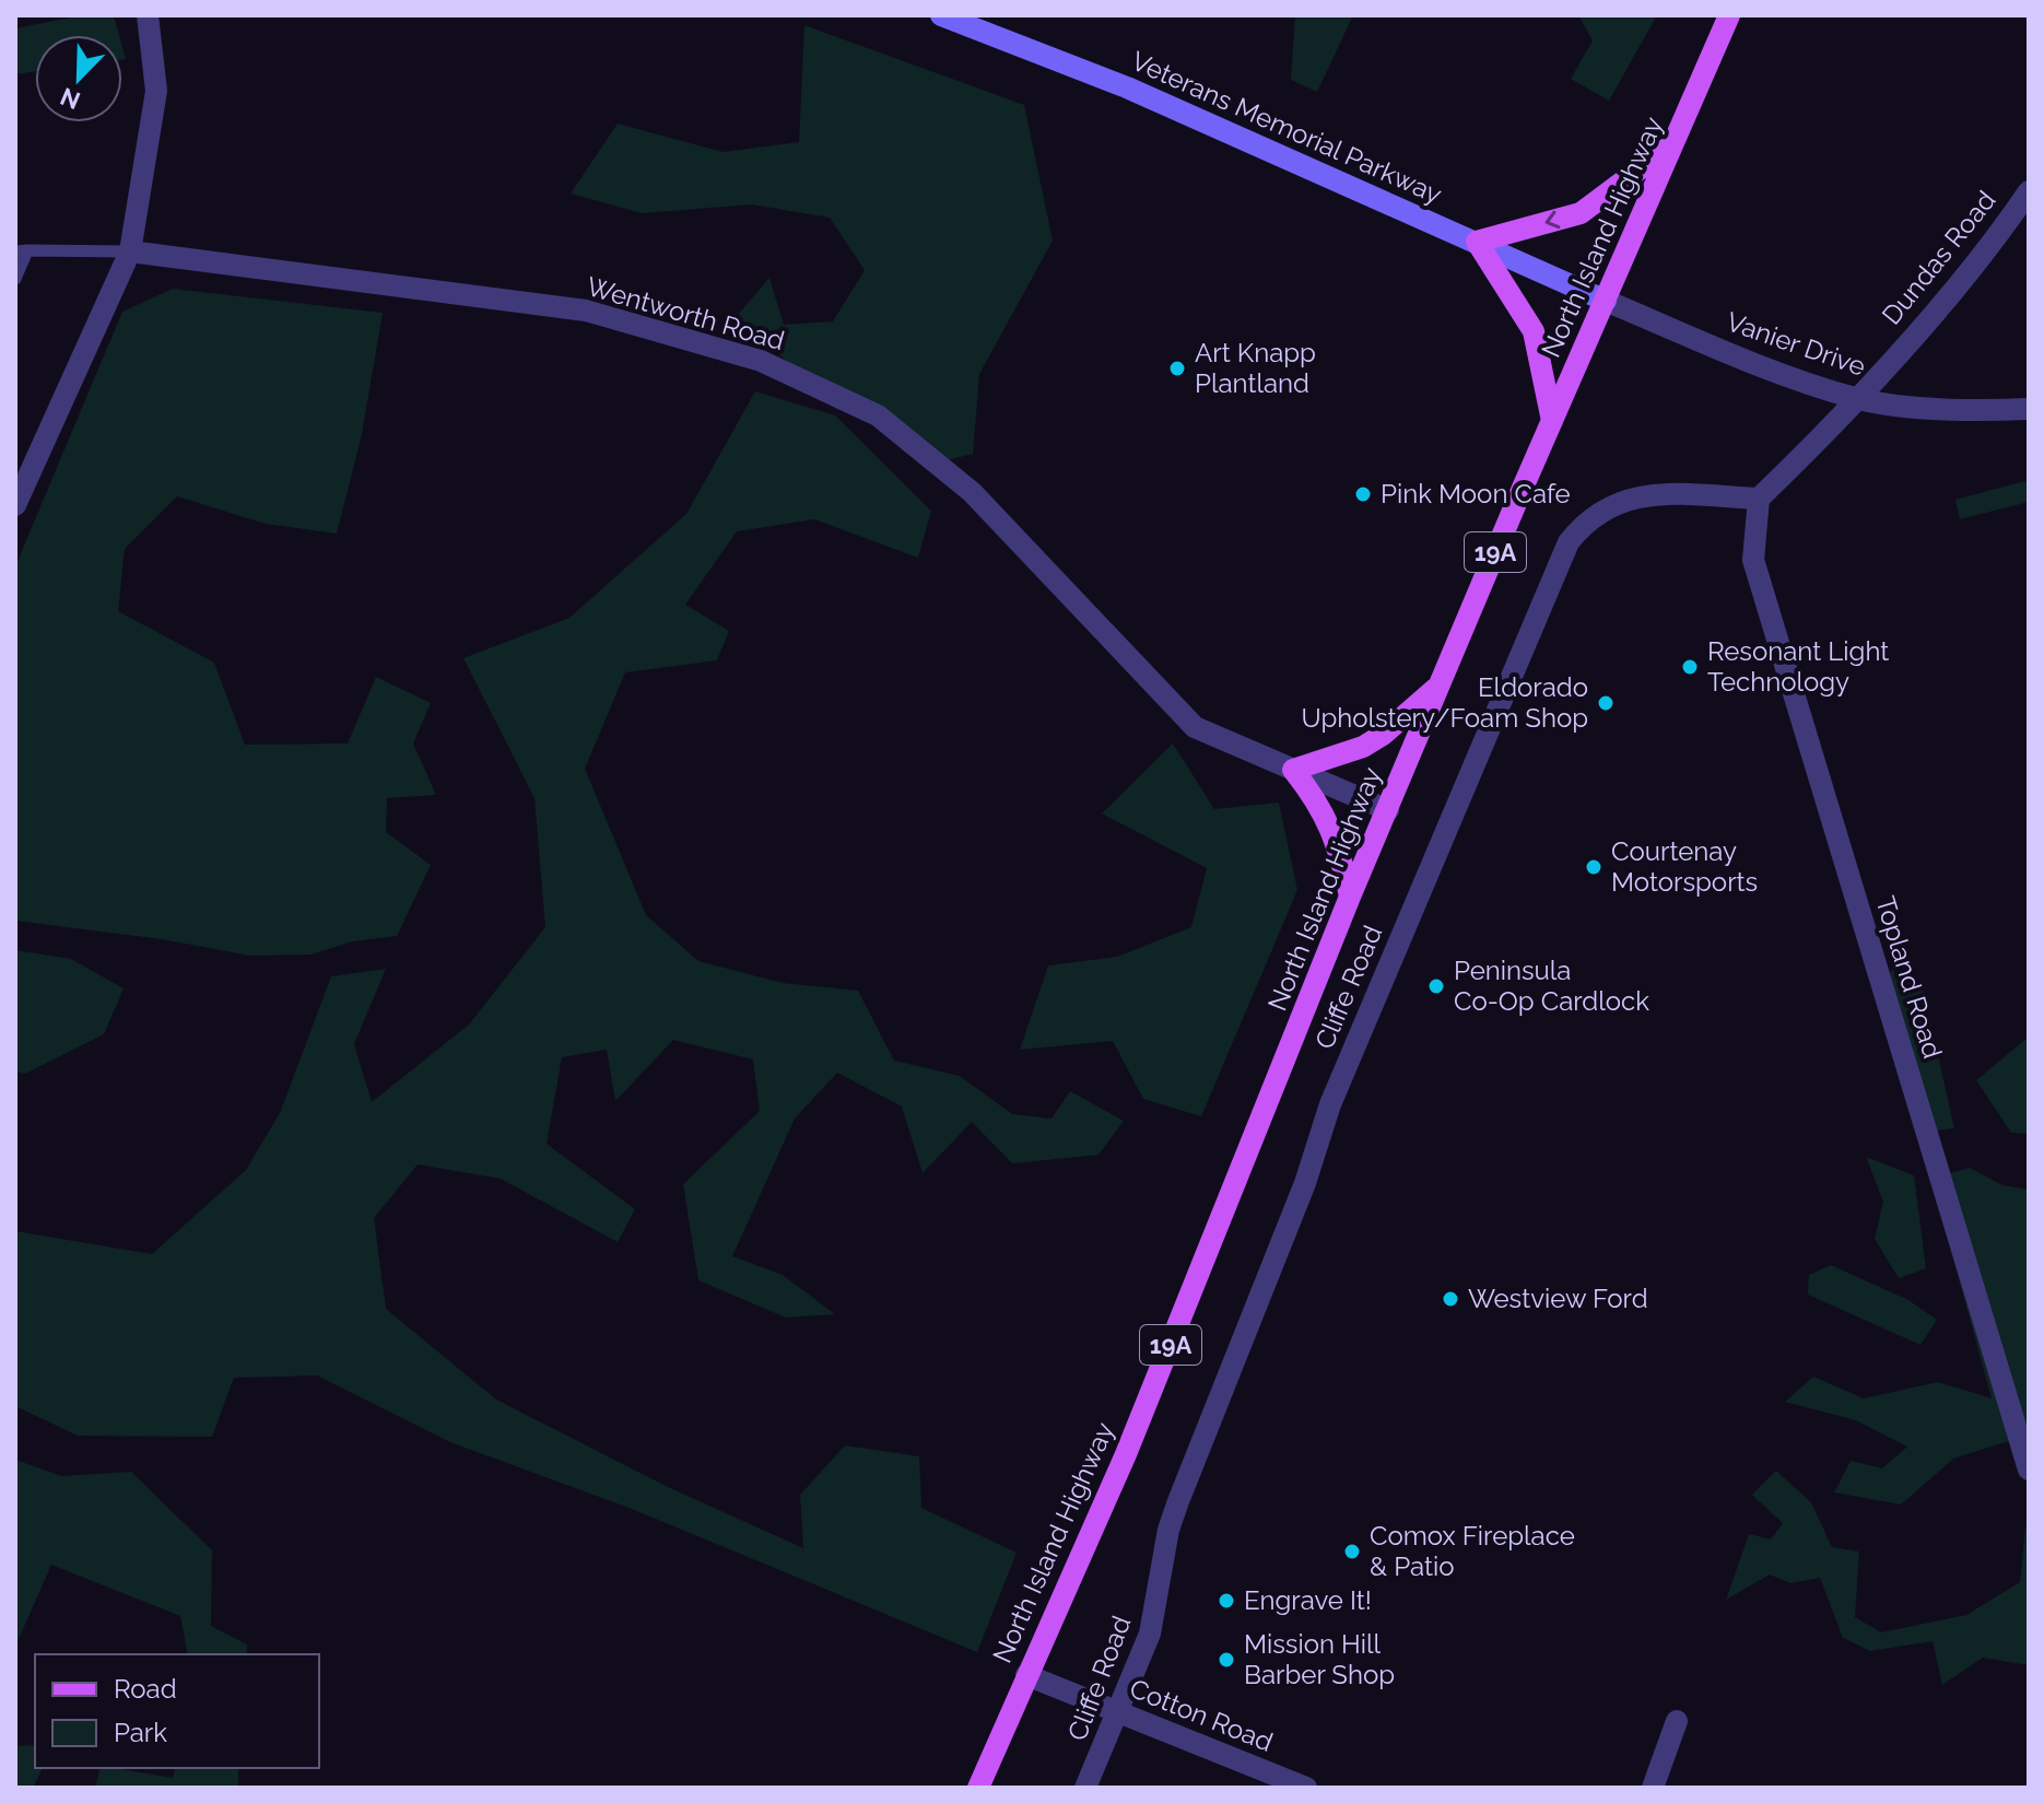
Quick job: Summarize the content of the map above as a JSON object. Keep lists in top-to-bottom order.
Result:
{
  "streets": {
    "main road": ["Veterans Memorial Parkway", "North Island Highway", "19A"],
    "street": [
      "Dundas Road",
      "Wentworth Road",
      "Vanier Drive",
      "Topland Road",
      "Cliffe Road",
      "Cotton Road"
    ]
  },
  "crossings": [
    ["Veterans Memorial Parkway", "North Island Highway"],
    ["Veterans Memorial Parkway", "Vanier Drive"],
    ["North Island Highway", "Wentworth Road"],
    ["North Island Highway", "Vanier Drive"],
    ["North Island Highway", "Cotton Road"],
    ["Dundas Road", "Vanier Drive"],
    ["Topland Road", "Cliffe Road"],
    ["Cliffe Road", "Cotton Road"]
  ],
  "places": [
    "Art Knapp Plantland",
    "Pink Moon Cafe",
    "Resonant Light Technology",
    "Eldorado Upholstery/Foam Shop",
    "Courtenay Motorsports",
    "Peninsula Co-Op Cardlock",
    "Westview Ford",
    "Comox Fireplace & Patio",
    "Engrave It!",
    "Mission Hill Barber Shop"
  ],
  "legend": ["Road", "Park"],
  "north": "bottom left"
}
